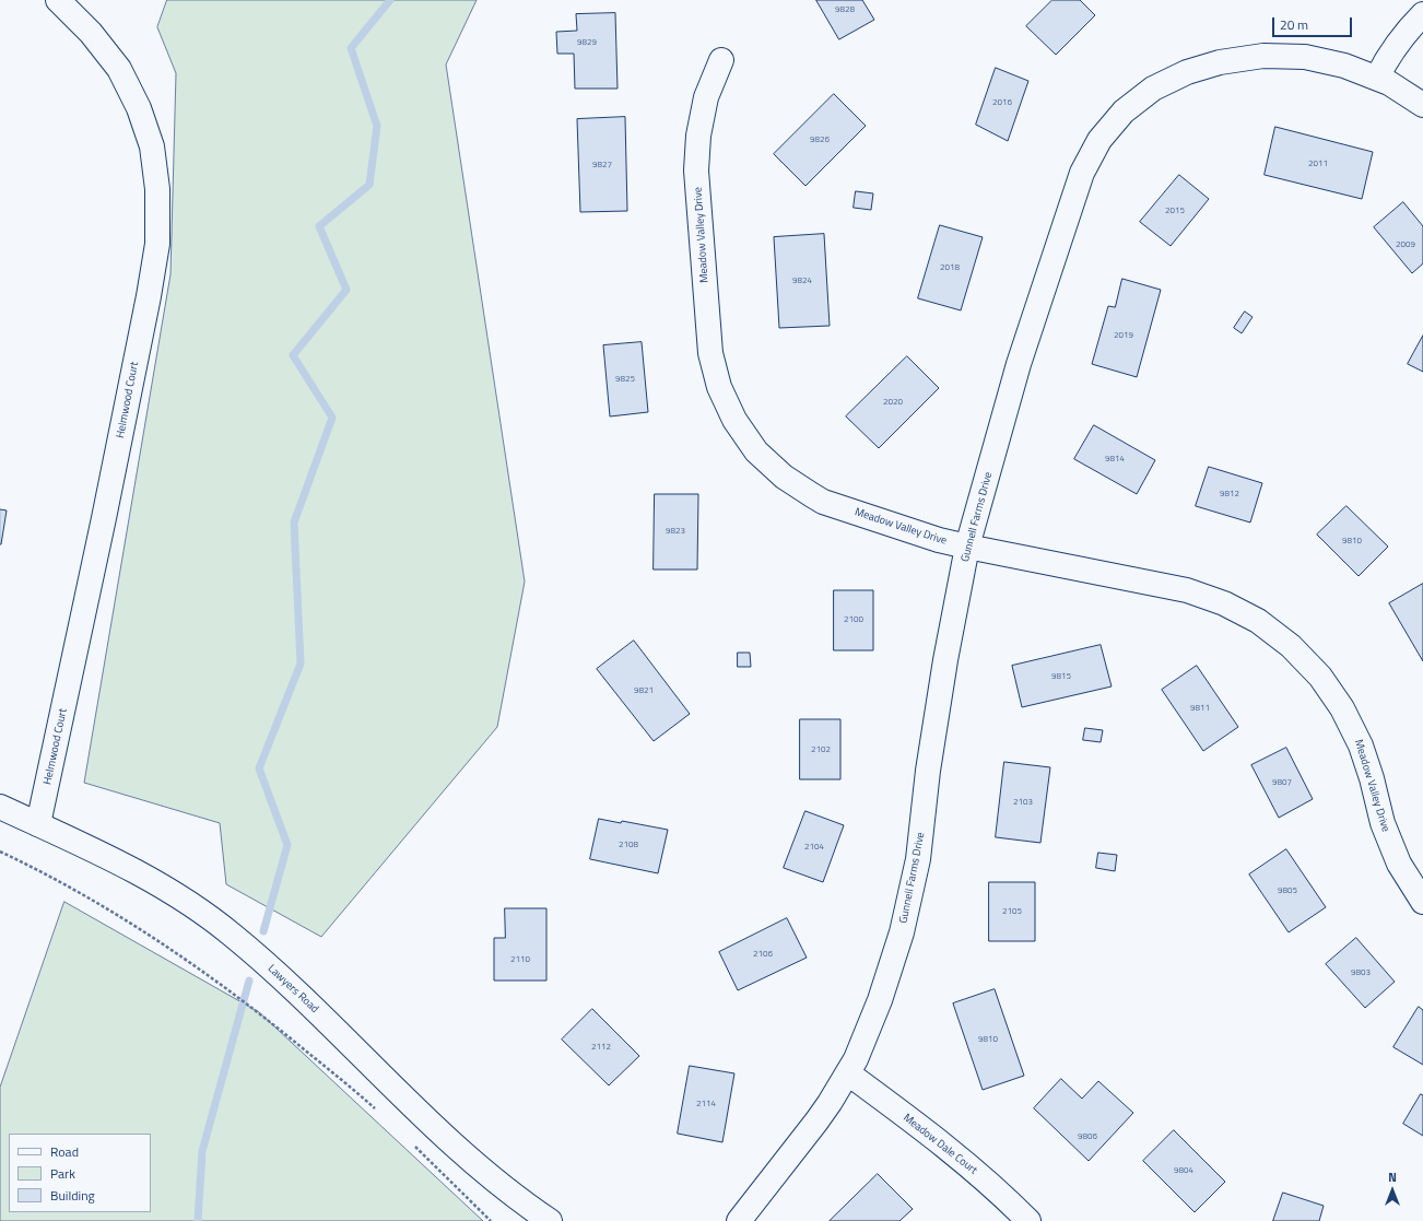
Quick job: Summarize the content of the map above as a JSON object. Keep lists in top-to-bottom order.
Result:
{
  "streets": {
    "street": [
      "Meadow Valley Drive",
      "Helmwood Court",
      "Gunnell Farms Drive",
      "Lawyers Road",
      "Meadow Dale Court"
    ]
  },
  "crossings": [
    ["Meadow Valley Drive", "Gunnell Farms Drive"],
    ["Helmwood Court", "Lawyers Road"],
    ["Gunnell Farms Drive", "Meadow Dale Court"]
  ],
  "house_numbers": [
    "9828",
    "9829",
    "2016",
    "9826",
    "2011",
    "9827",
    "2015",
    "2009",
    "2018",
    "9824",
    "2019",
    "9825",
    "2020",
    "9814",
    "9812",
    "9823",
    "9810",
    "2100",
    "9815",
    "9821",
    "9811",
    "2102",
    "9807",
    "2103",
    "2108",
    "2104",
    "9805",
    "2105",
    "2106",
    "2110",
    "9803",
    "9810",
    "2112",
    "2114",
    "9806",
    "9804"
  ],
  "legend": ["Road", "Park", "Building"],
  "scale_bar": "20 m",
  "north": "top"
}
